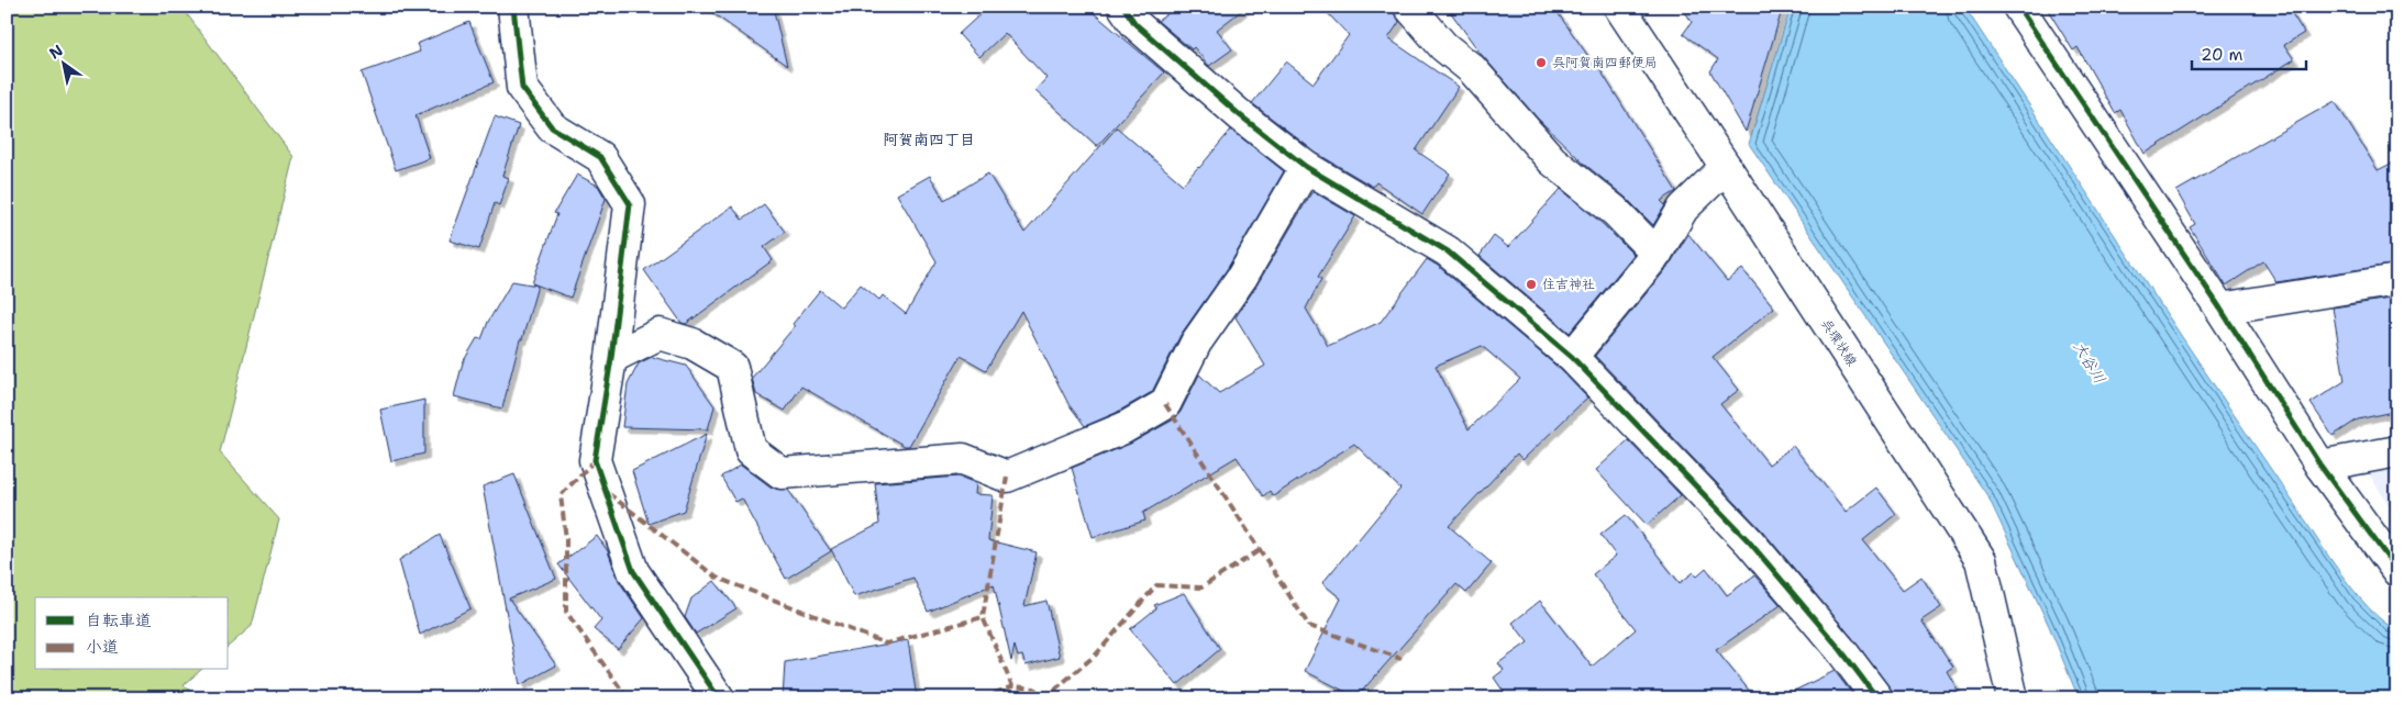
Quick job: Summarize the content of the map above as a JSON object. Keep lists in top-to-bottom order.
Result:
{
  "streets": {
    "street": ["呉環状線"]
  },
  "districts": ["阿賀南四丁目"],
  "water": ["大谷川"],
  "places": ["呉阿賀南四郵便局", "住吉神社"],
  "legend": ["自転車道", "小道"],
  "scale_bar": "20 m",
  "north": "top left"
}
